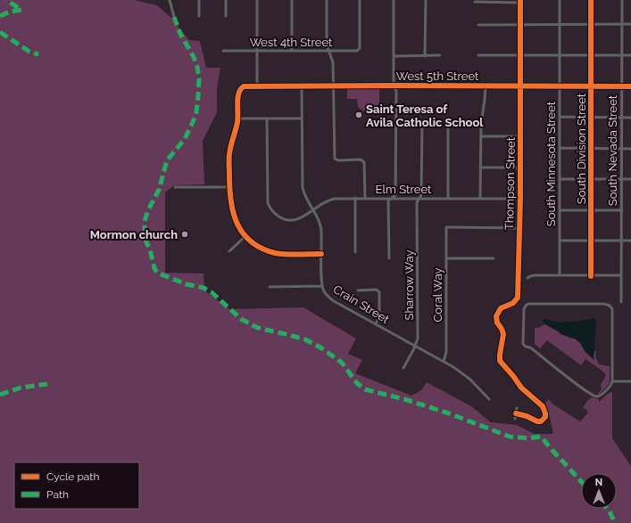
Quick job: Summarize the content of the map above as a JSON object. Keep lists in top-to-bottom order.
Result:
{
  "streets": {
    "street": [
      "West 4th Street",
      "West 5th Street",
      "South Division Street",
      "South Nevada Street",
      "South Minnesota Street",
      "Thompson Street",
      "Elm Street",
      "Sharrow Way",
      "Coral Way",
      "Crain Street"
    ]
  },
  "crossings": [
    ["West 5th Street", "South Division Street"],
    ["West 5th Street", "South Nevada Street"],
    ["West 5th Street", "South Minnesota Street"],
    ["West 5th Street", "Thompson Street"],
    ["West 5th Street", "Crain Street"],
    ["Thompson Street", "Elm Street"],
    ["Thompson Street", "Coral Way"],
    ["Elm Street", "Sharrow Way"],
    ["Elm Street", "Crain Street"],
    ["Sharrow Way", "Crain Street"],
    ["Coral Way", "Crain Street"]
  ],
  "places": ["Saint Teresa of Avila Catholic School", "Mormon church"],
  "legend": ["Cycle path", "Path"],
  "north": "top"
}
